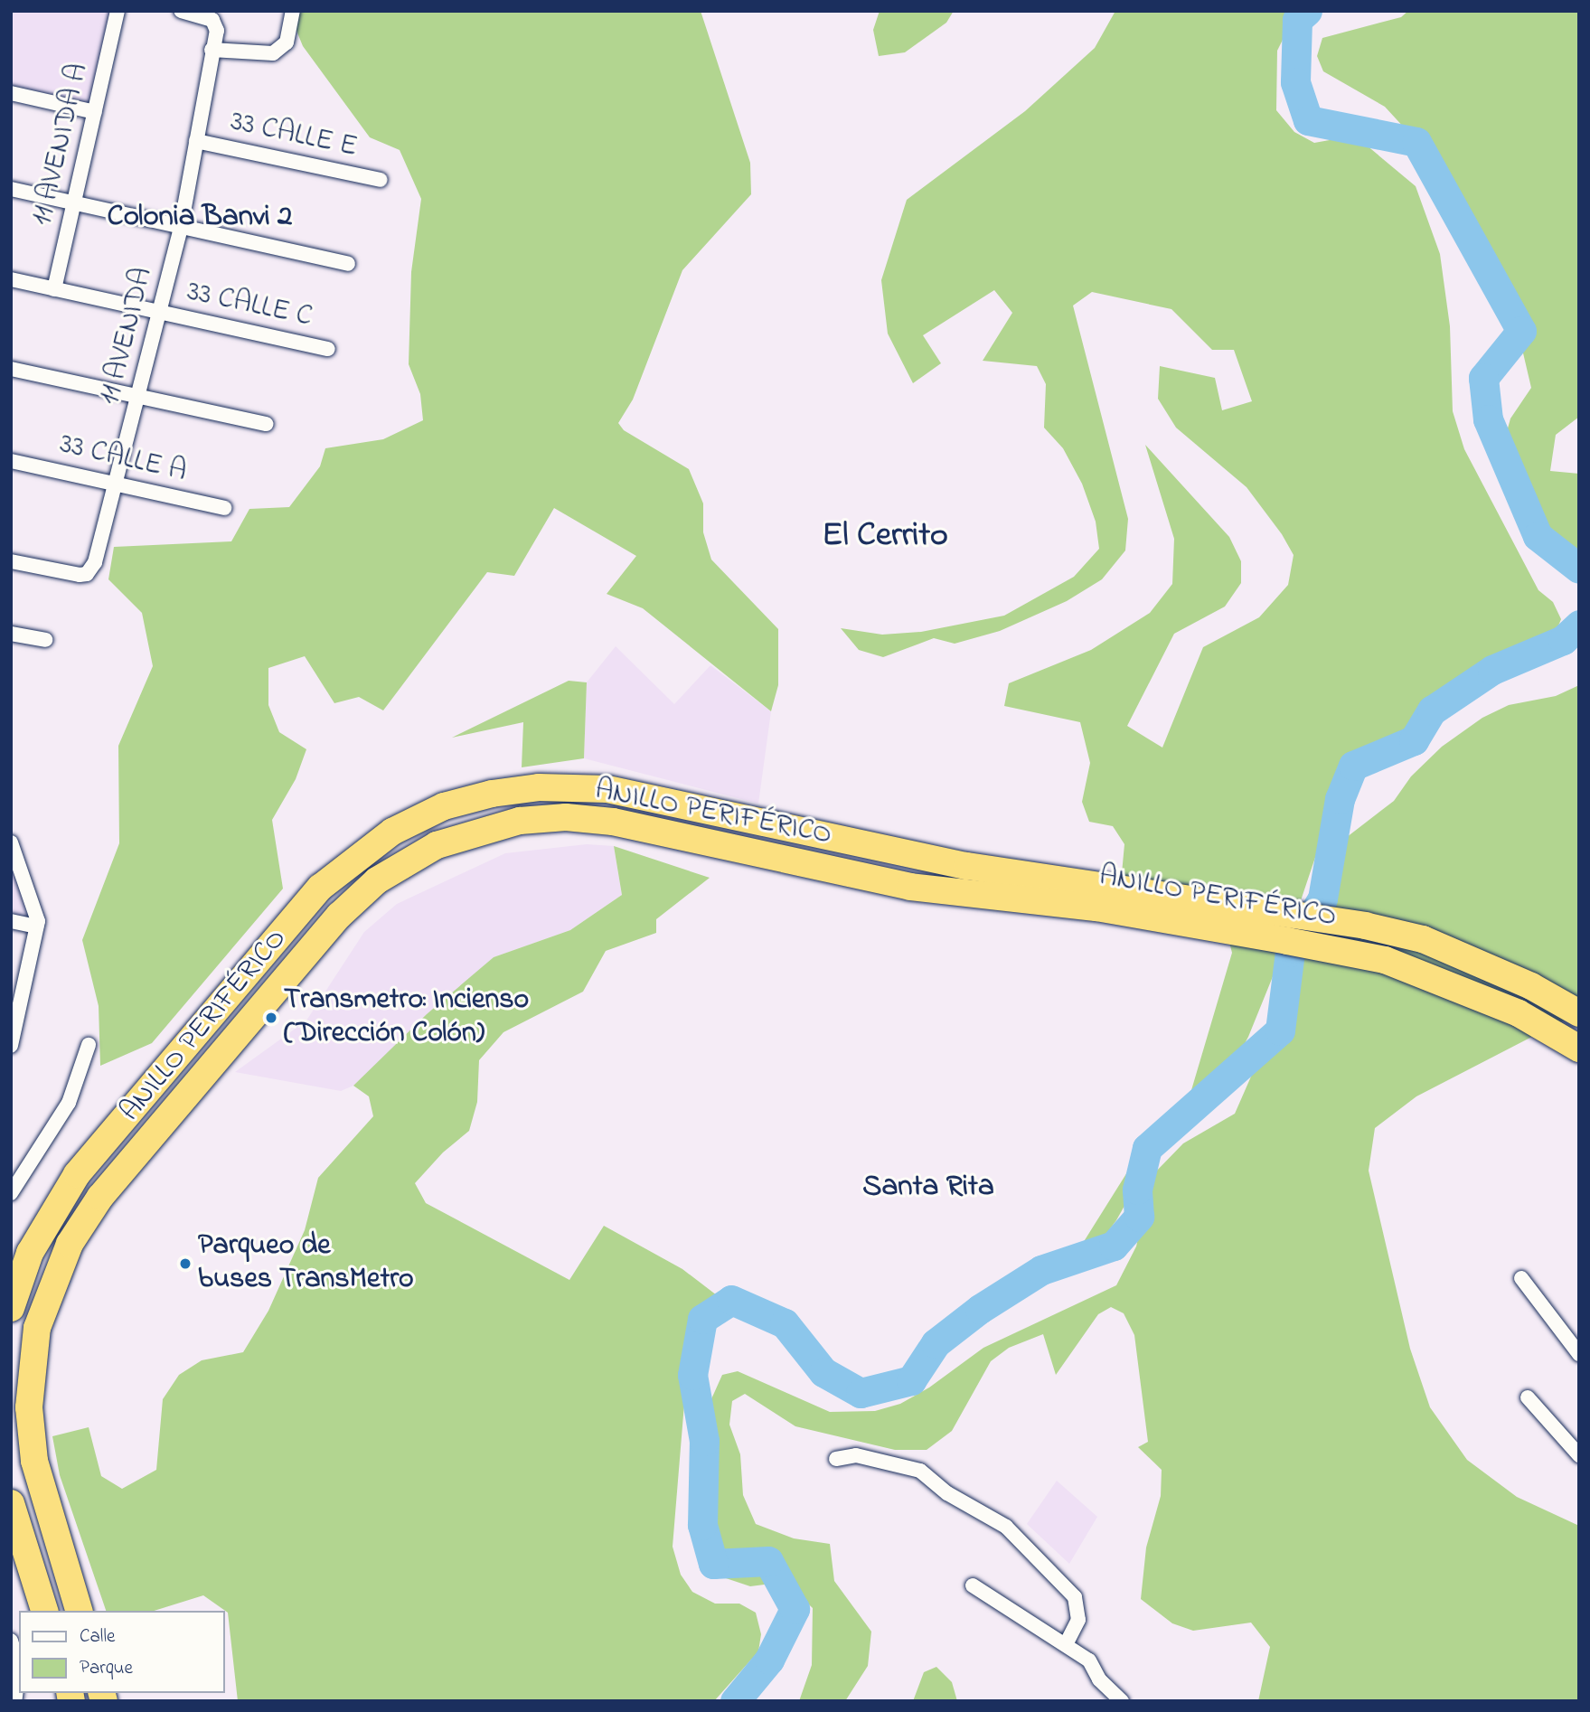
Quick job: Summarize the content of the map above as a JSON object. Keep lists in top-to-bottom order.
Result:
{
  "streets": {
    "highway": ["ANILLO PERIFÉRICO"],
    "street": [
      "33 CALLE E",
      "11 AVENIDA A",
      "33 CALLE C",
      "11 AVENIDA",
      "33 CALLE A"
    ]
  },
  "crossings": [
    ["33 CALLE E", "11 AVENIDA"],
    ["11 AVENIDA A", "33 CALLE C"],
    ["33 CALLE C", "11 AVENIDA"],
    ["11 AVENIDA", "33 CALLE A"]
  ],
  "districts": ["Colonia Banvi 2", "El Cerrito", "Santa Rita"],
  "places": ["Transmetro: Incienso (Dirección Colón)", "Parqueo de buses TransMetro"],
  "legend": ["Calle", "Parque"]
}
